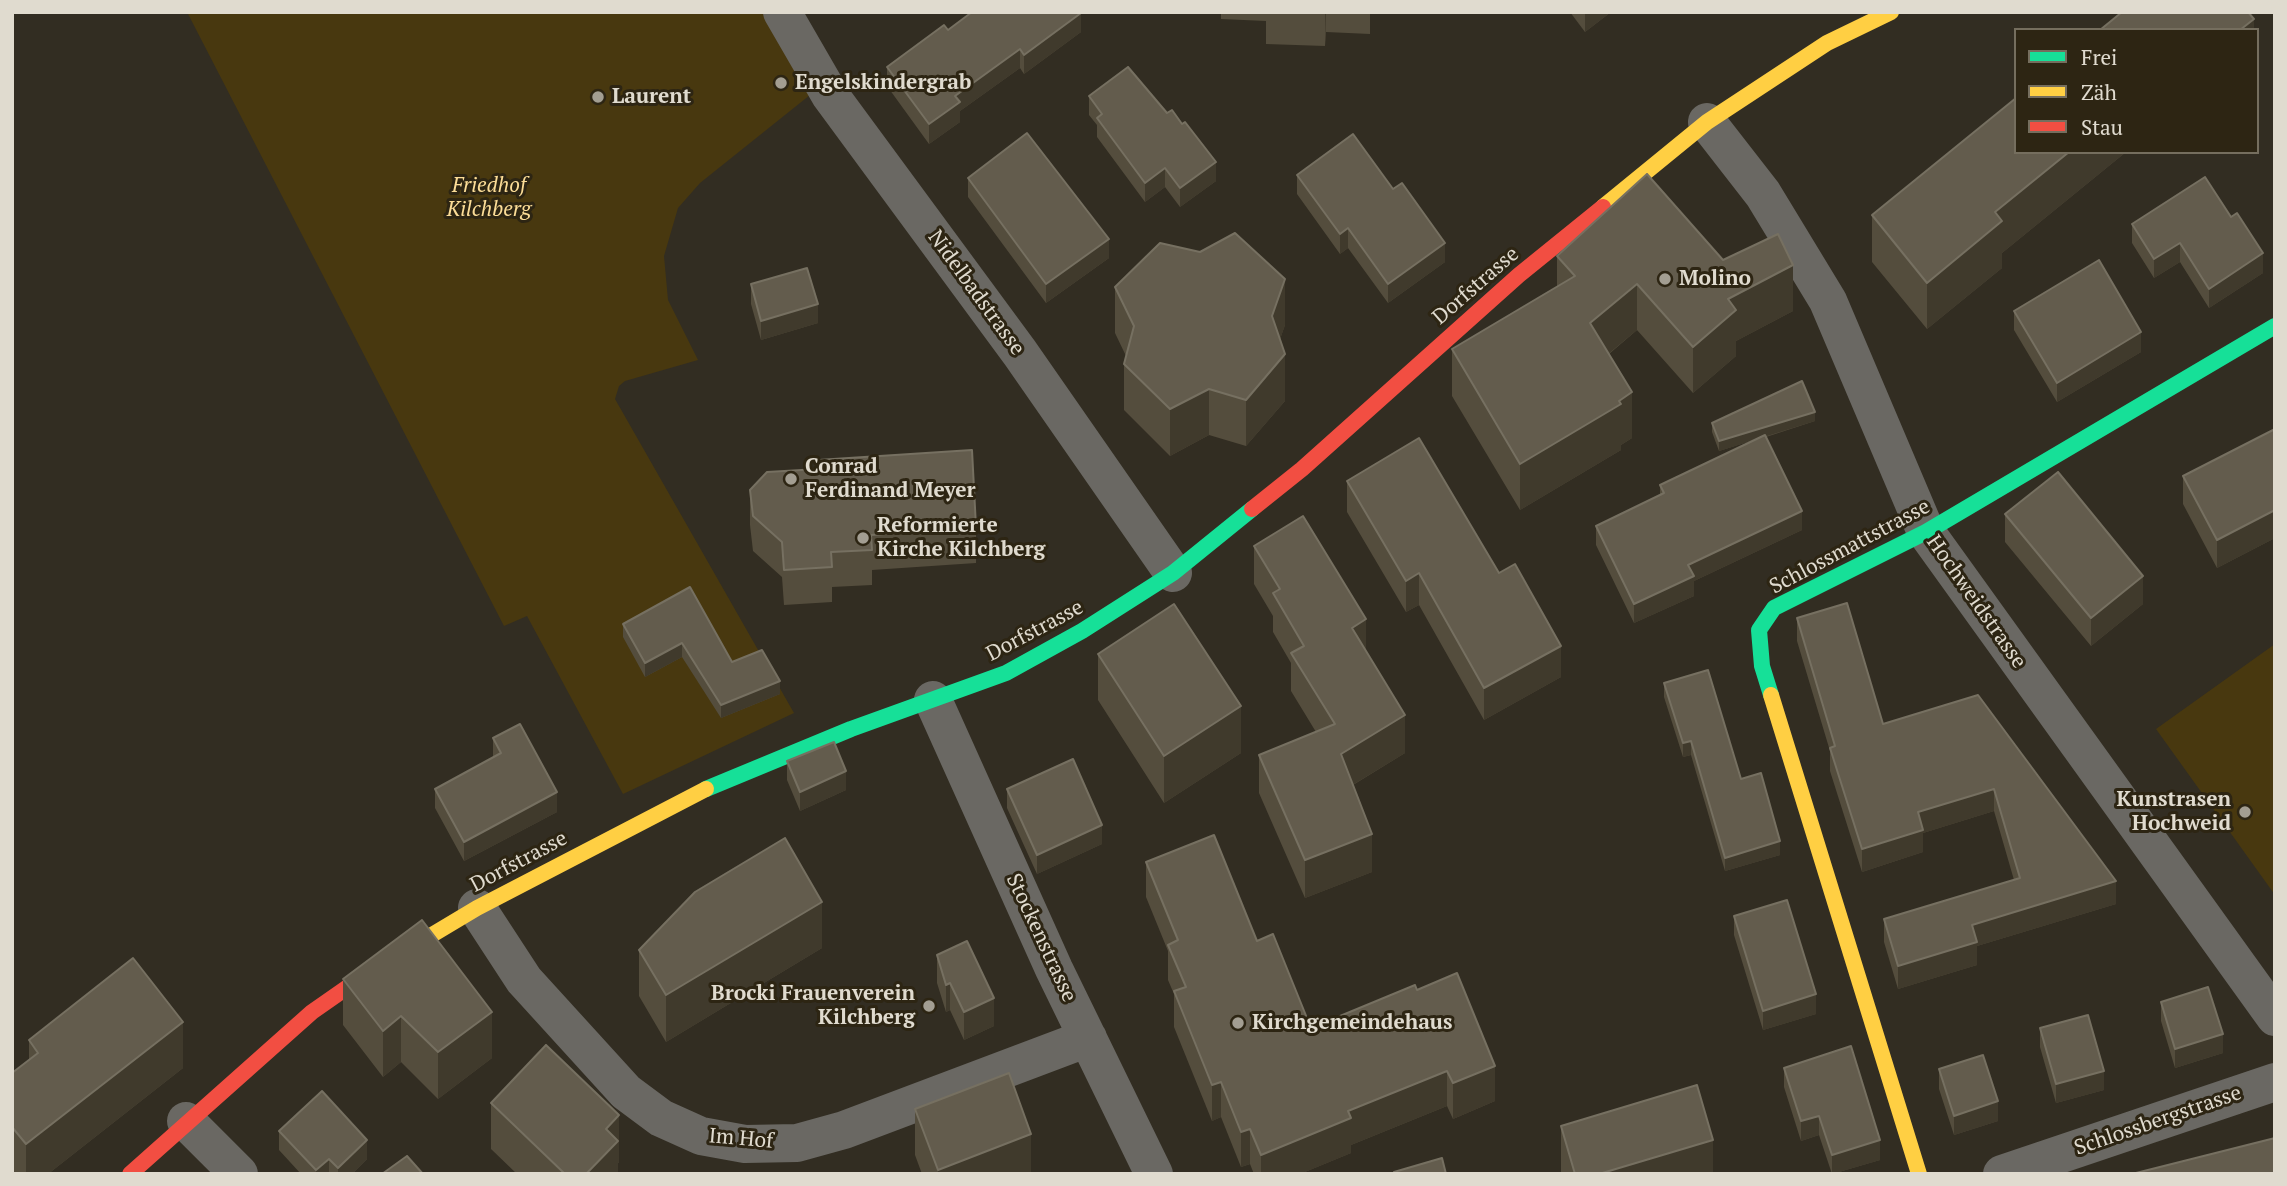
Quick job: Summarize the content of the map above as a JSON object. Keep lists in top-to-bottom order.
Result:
{
  "streets": {
    "street": [
      "Dorfstrasse",
      "Nidelbadstrasse",
      "Schlossmattstrasse",
      "Hochweidstrasse",
      "Stockenstrasse",
      "Schlossbergstrasse",
      "Im Hof"
    ]
  },
  "crossings": [
    ["Dorfstrasse", "Nidelbadstrasse"],
    ["Dorfstrasse", "Hochweidstrasse"],
    ["Dorfstrasse", "Stockenstrasse"],
    ["Dorfstrasse", "Im Hof"],
    ["Schlossmattstrasse", "Hochweidstrasse"],
    ["Stockenstrasse", "Im Hof"]
  ],
  "parks": ["Friedhof Kilchberg"],
  "places": [
    "Engelskindergrab",
    "Laurent",
    "Molino",
    "Conrad Ferdinand Meyer",
    "Reformierte Kirche Kilchberg",
    "Kunstrasen Hochweid",
    "Brocki Frauenverein Kilchberg",
    "Kirchgemeindehaus"
  ],
  "legend": ["Frei", "Zäh", "Stau"]
}
